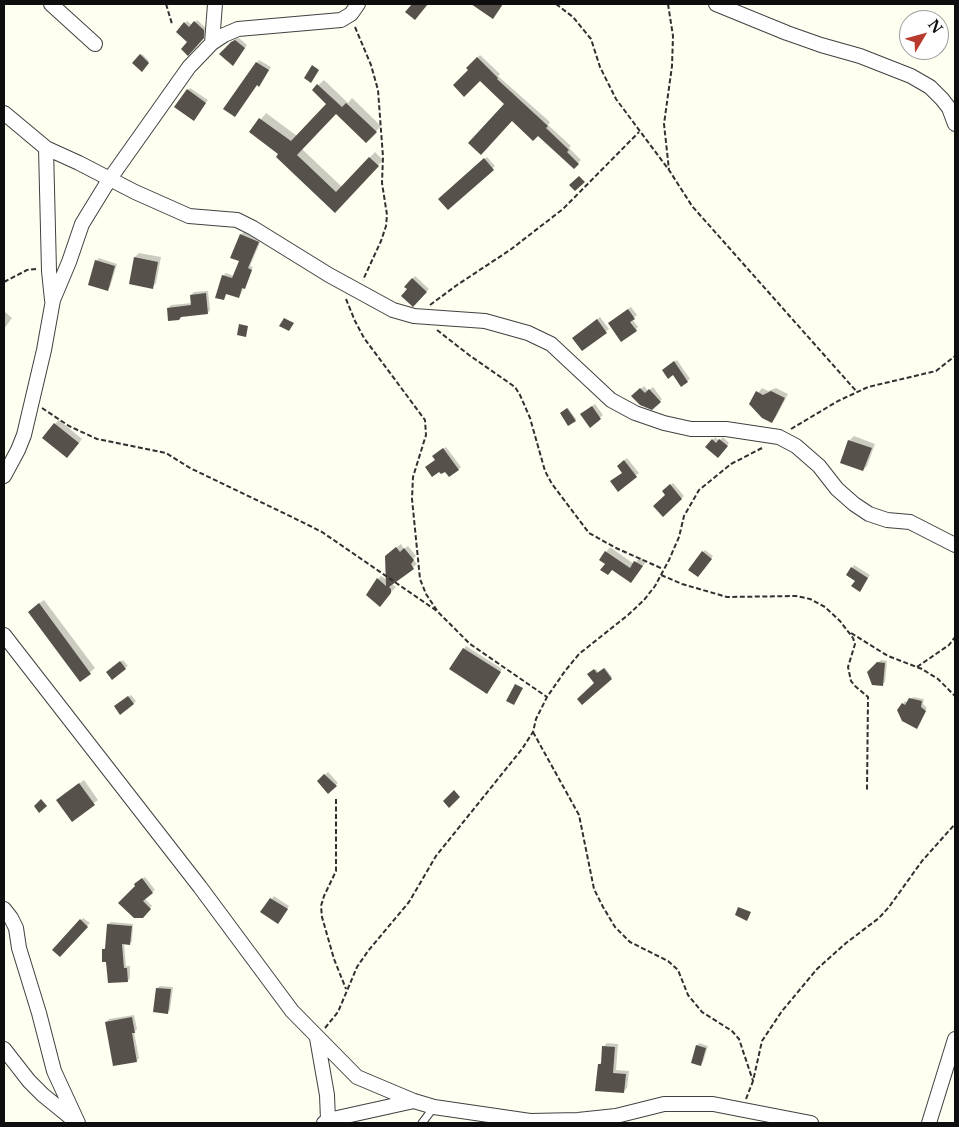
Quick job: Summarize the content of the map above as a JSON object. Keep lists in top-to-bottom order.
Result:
{
  "north": "top right"
}
